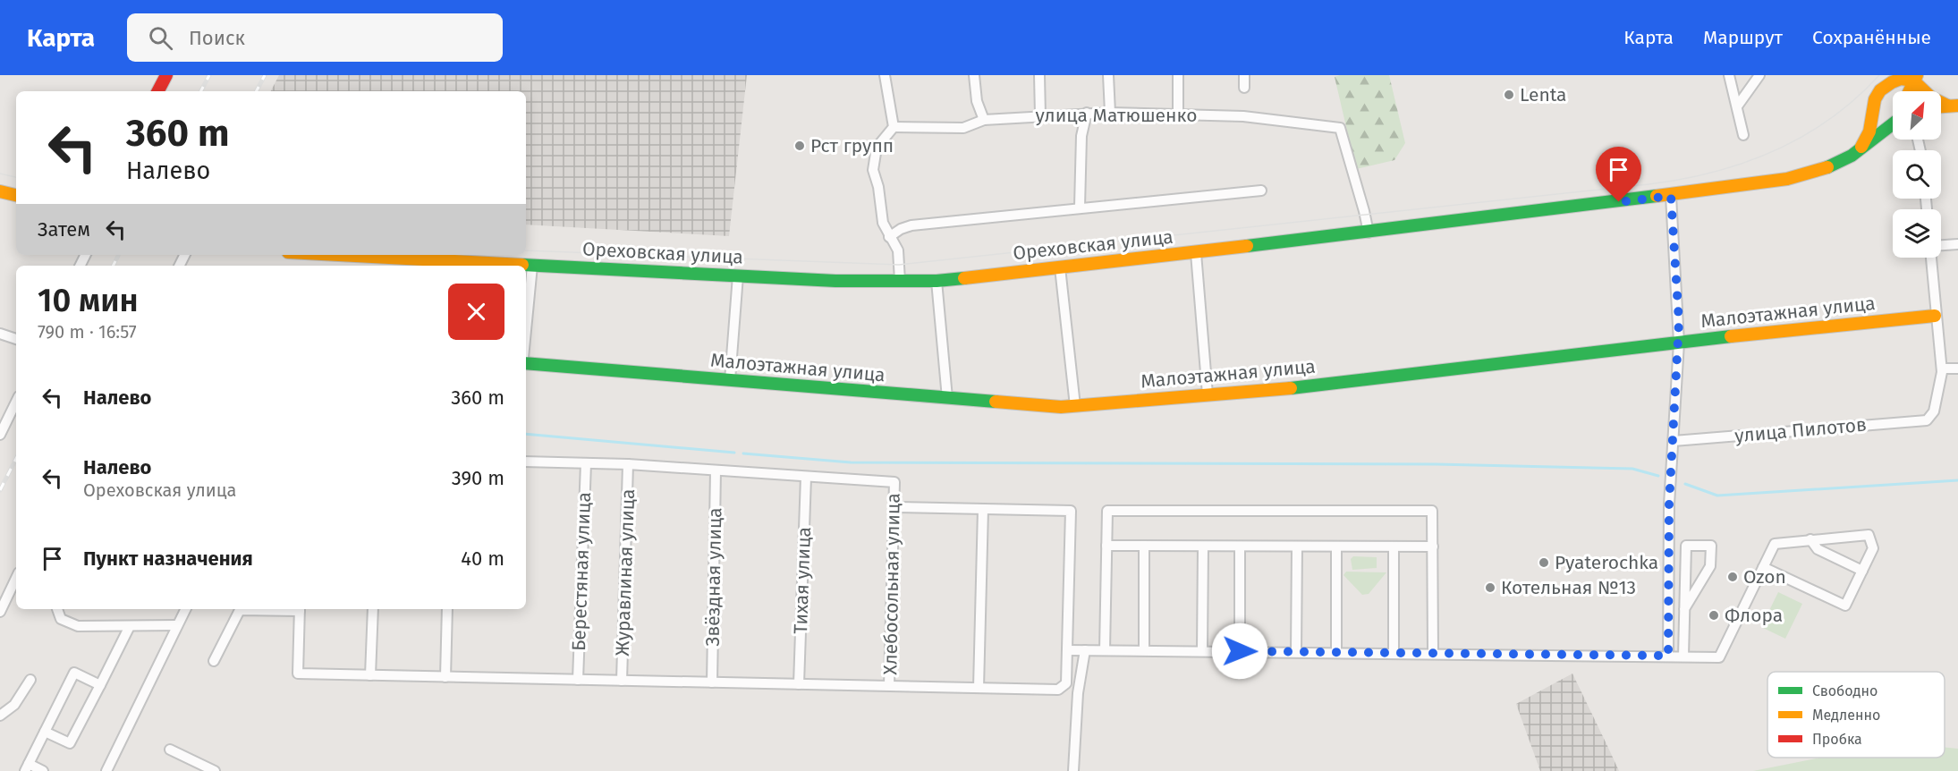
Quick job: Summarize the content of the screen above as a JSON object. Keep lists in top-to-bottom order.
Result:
{
  "streets": {
    "main road": ["Ореховская улица", "Малоэтажная улица"],
    "street": [
      "улица Матюшенко",
      "улица Пилотов",
      "Берестяная улица",
      "Журавлиная улица",
      "Звёздная улица",
      "Тихая улица",
      "Хлебосольная улица"
    ]
  },
  "crossings": [
    ["улица Матюшенко", "Ореховская улица"],
    ["Тихая улица", "Хлебосольная улица"]
  ],
  "places": [
    "Lenta",
    "Рст групп",
    "Pyaterochka",
    "Ozon",
    "Котельная №13",
    "Флора"
  ],
  "legend": ["Свободно", "Медленно", "Пробка"],
  "north": "top right",
  "page": {
    "header": "Карта",
    "search": "Поиск",
    "nav": ["Карта", "Маршрут", "Сохранённые"],
    "turn": ["360 m", "Налево"],
    "then": "Затем",
    "heading": ["10 мин", "790 m · 16:57"],
    "list": [
      {
        "name": "Налево",
        "value": "360 m"
      },
      {
        "name": "Налево",
        "note": "Ореховская улица",
        "value": "390 m"
      },
      {
        "name": "Пункт назначения",
        "value": "40 m"
      }
    ]
  }
}
